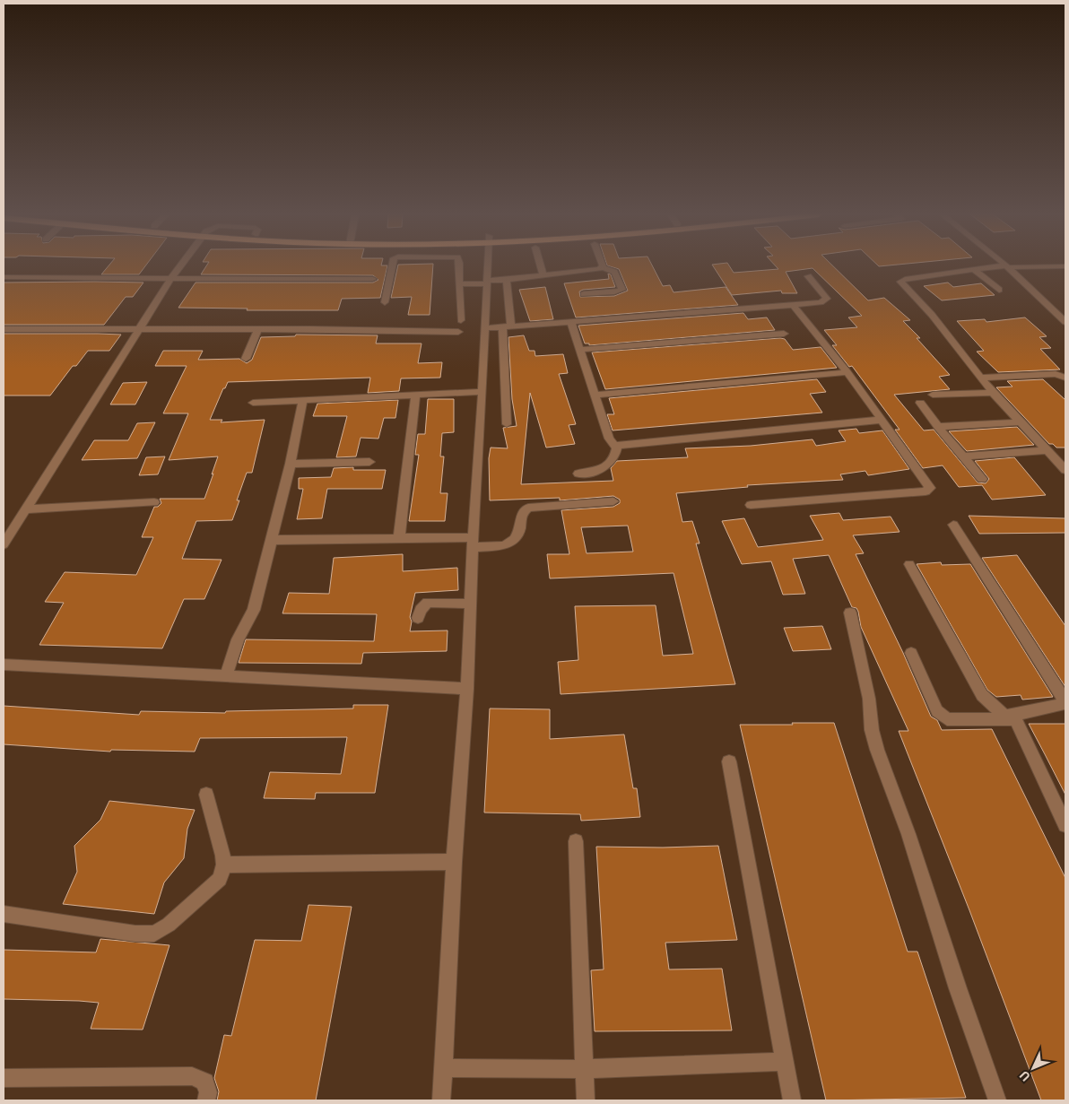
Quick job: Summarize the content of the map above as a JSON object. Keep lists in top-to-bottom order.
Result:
{
  "north": "bottom left"
}
